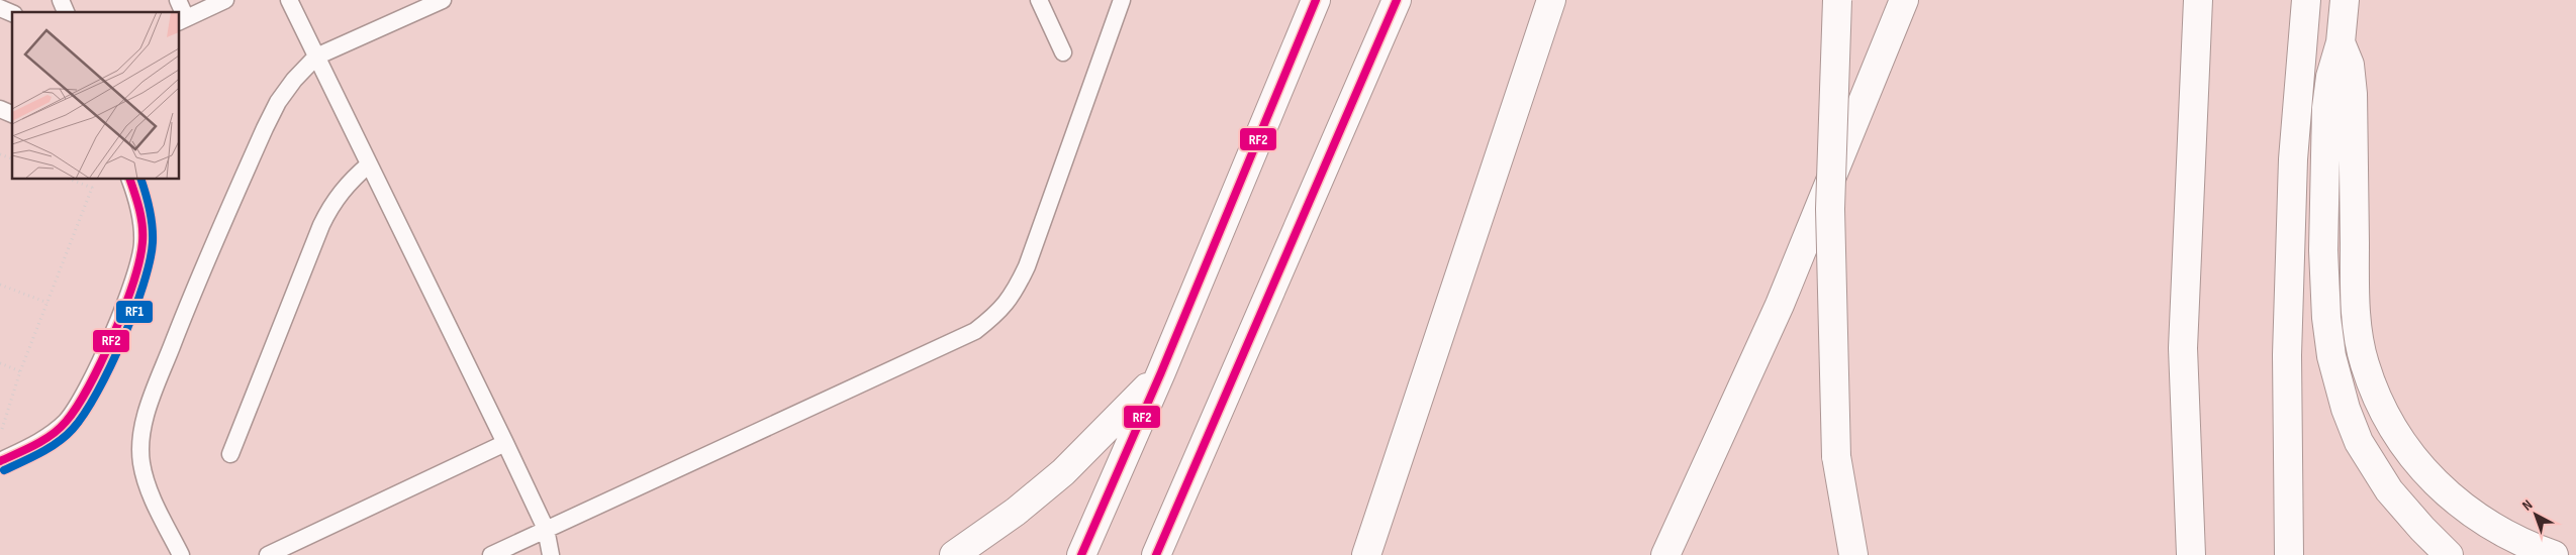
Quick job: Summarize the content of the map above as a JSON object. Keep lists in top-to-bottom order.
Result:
{
  "lines": ["transit line RF2", "transit line RF1"],
  "north": "top left"
}
